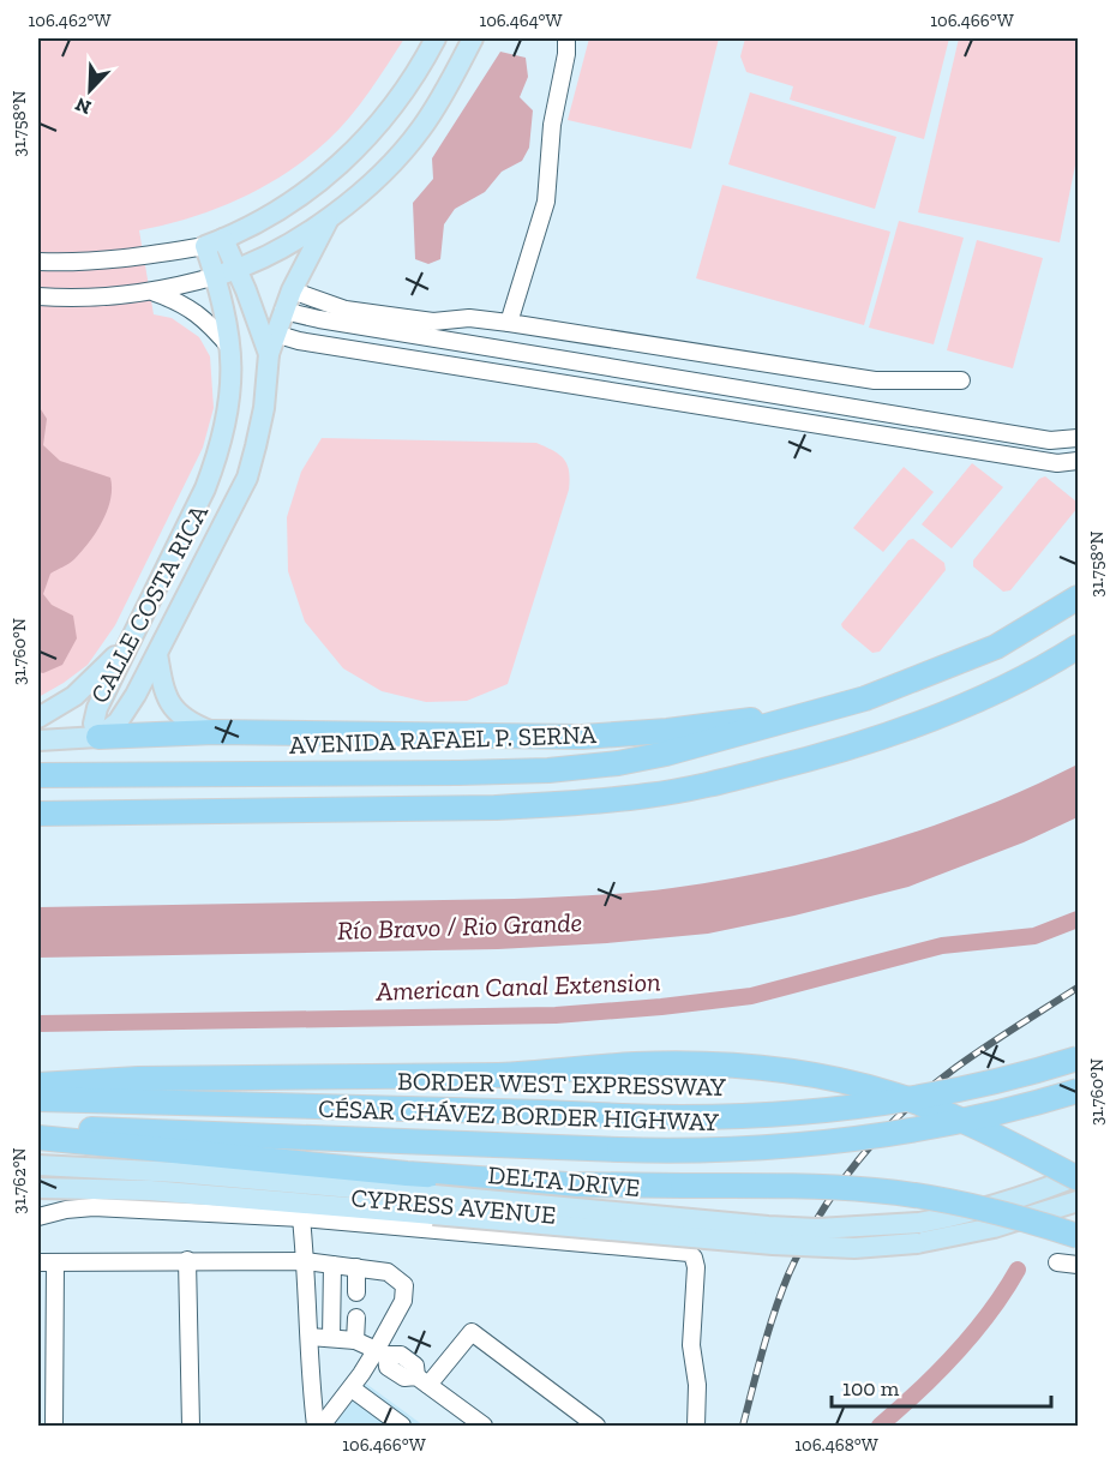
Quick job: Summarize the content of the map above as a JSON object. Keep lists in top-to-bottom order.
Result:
{
  "streets": {
    "highway": ["AVENIDA RAFAEL P. SERNA", "BORDER WEST EXPRESSWAY", "CÉSAR CHÁVEZ BORDER HIGHWAY"],
    "main road": ["CALLE COSTA RICA", "DELTA DRIVE"],
    "street": ["CYPRESS AVENUE"]
  },
  "water": ["Río Bravo / Rio Grande", "American Canal Extension"],
  "scale_bar": "100 m",
  "north": "bottom left",
  "coordinates": [
    "106.462°W",
    "106.464°W",
    "106.466°W",
    "31.758°N",
    "31.760°N",
    "31.762°N",
    "106.468°W"
  ]
}
